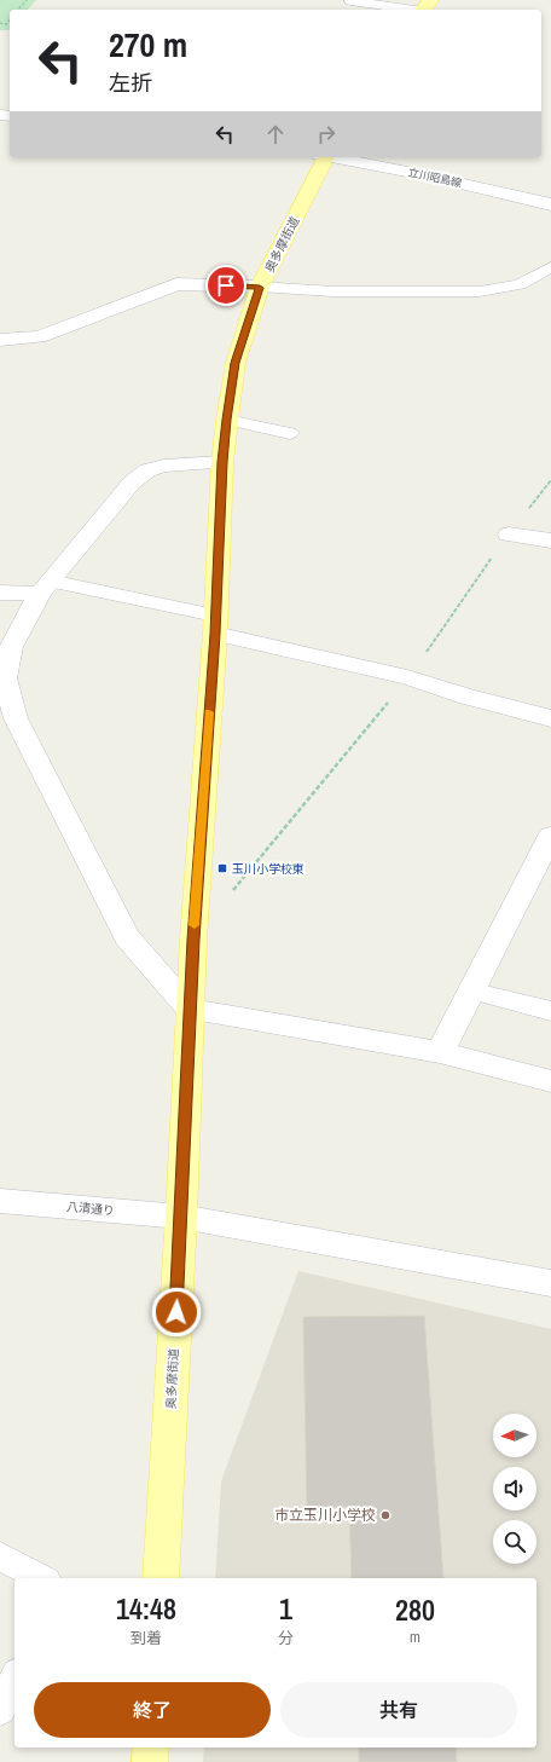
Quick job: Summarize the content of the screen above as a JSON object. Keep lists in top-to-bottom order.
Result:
{
  "streets": {
    "main road": ["奥多摩街道"],
    "street": ["立川昭島線", "八清通り"]
  },
  "crossings": [
    ["奥多摩街道", "八清通り"]
  ],
  "places": {
    "transit": ["玉川小学校東"],
    "other": ["市立玉川小学校"]
  },
  "north": "left",
  "page": {
    "turn": ["270 m", "左折"],
    "eta": [
      "14:48",
      "到着",
      "1",
      "分",
      "280",
      "m"
    ],
    "buttons": ["終了", "共有"]
  }
}
